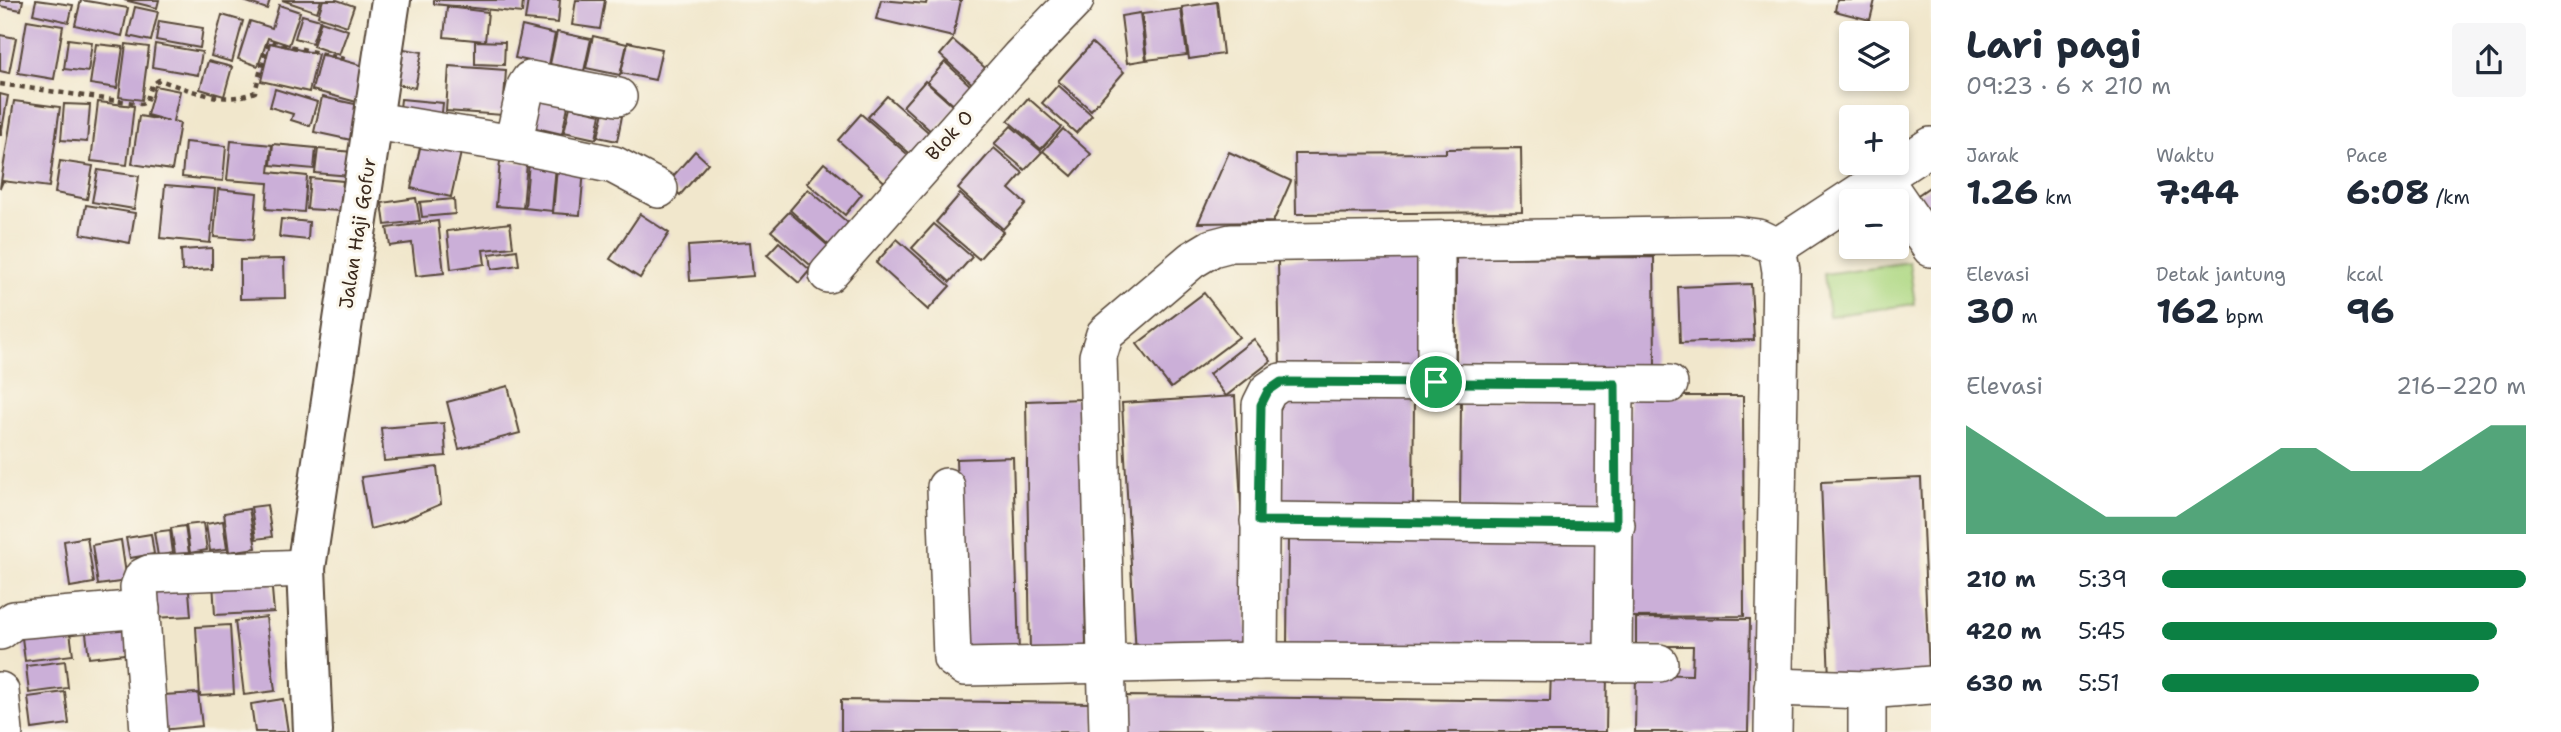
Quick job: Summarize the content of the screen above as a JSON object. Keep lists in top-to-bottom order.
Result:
{
  "streets": {
    "street": ["Blok O", "Jalan Haji Gofur"]
  },
  "page": {
    "heading": ["Lari pagi", "09:23 · 6 × 210 m"],
    "map_buttons": ["+", "−"],
    "stats": [
      ["Jarak", "1.26 km"],
      ["Waktu", "7:44"],
      ["Pace", "6:08 /km"],
      ["Elevasi", "30 m"],
      ["Detak jantung", "162 bpm"],
      ["kcal", "96"]
    ],
    "chart": ["Elevasi", "216–220 m"],
    "list": [
      {
        "name": "210 m",
        "note": "5:39"
      },
      {
        "name": "420 m",
        "note": "5:45"
      },
      {
        "name": "630 m",
        "note": "5:51"
      }
    ]
  }
}
